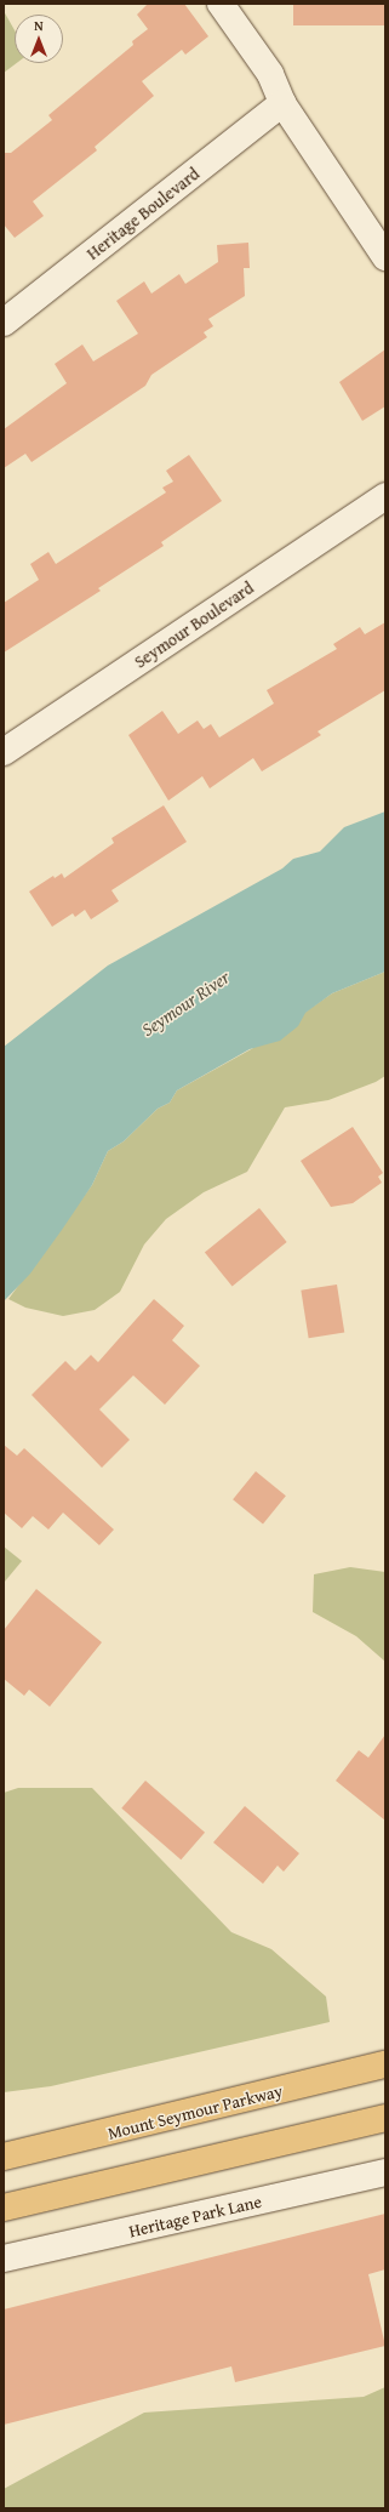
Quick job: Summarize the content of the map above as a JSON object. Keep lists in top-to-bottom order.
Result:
{
  "streets": {
    "main road": ["Mount Seymour Parkway"],
    "street": ["Heritage Boulevard", "Seymour Boulevard", "Heritage Park Lane"]
  },
  "water": ["Seymour River"],
  "north": "top"
}
